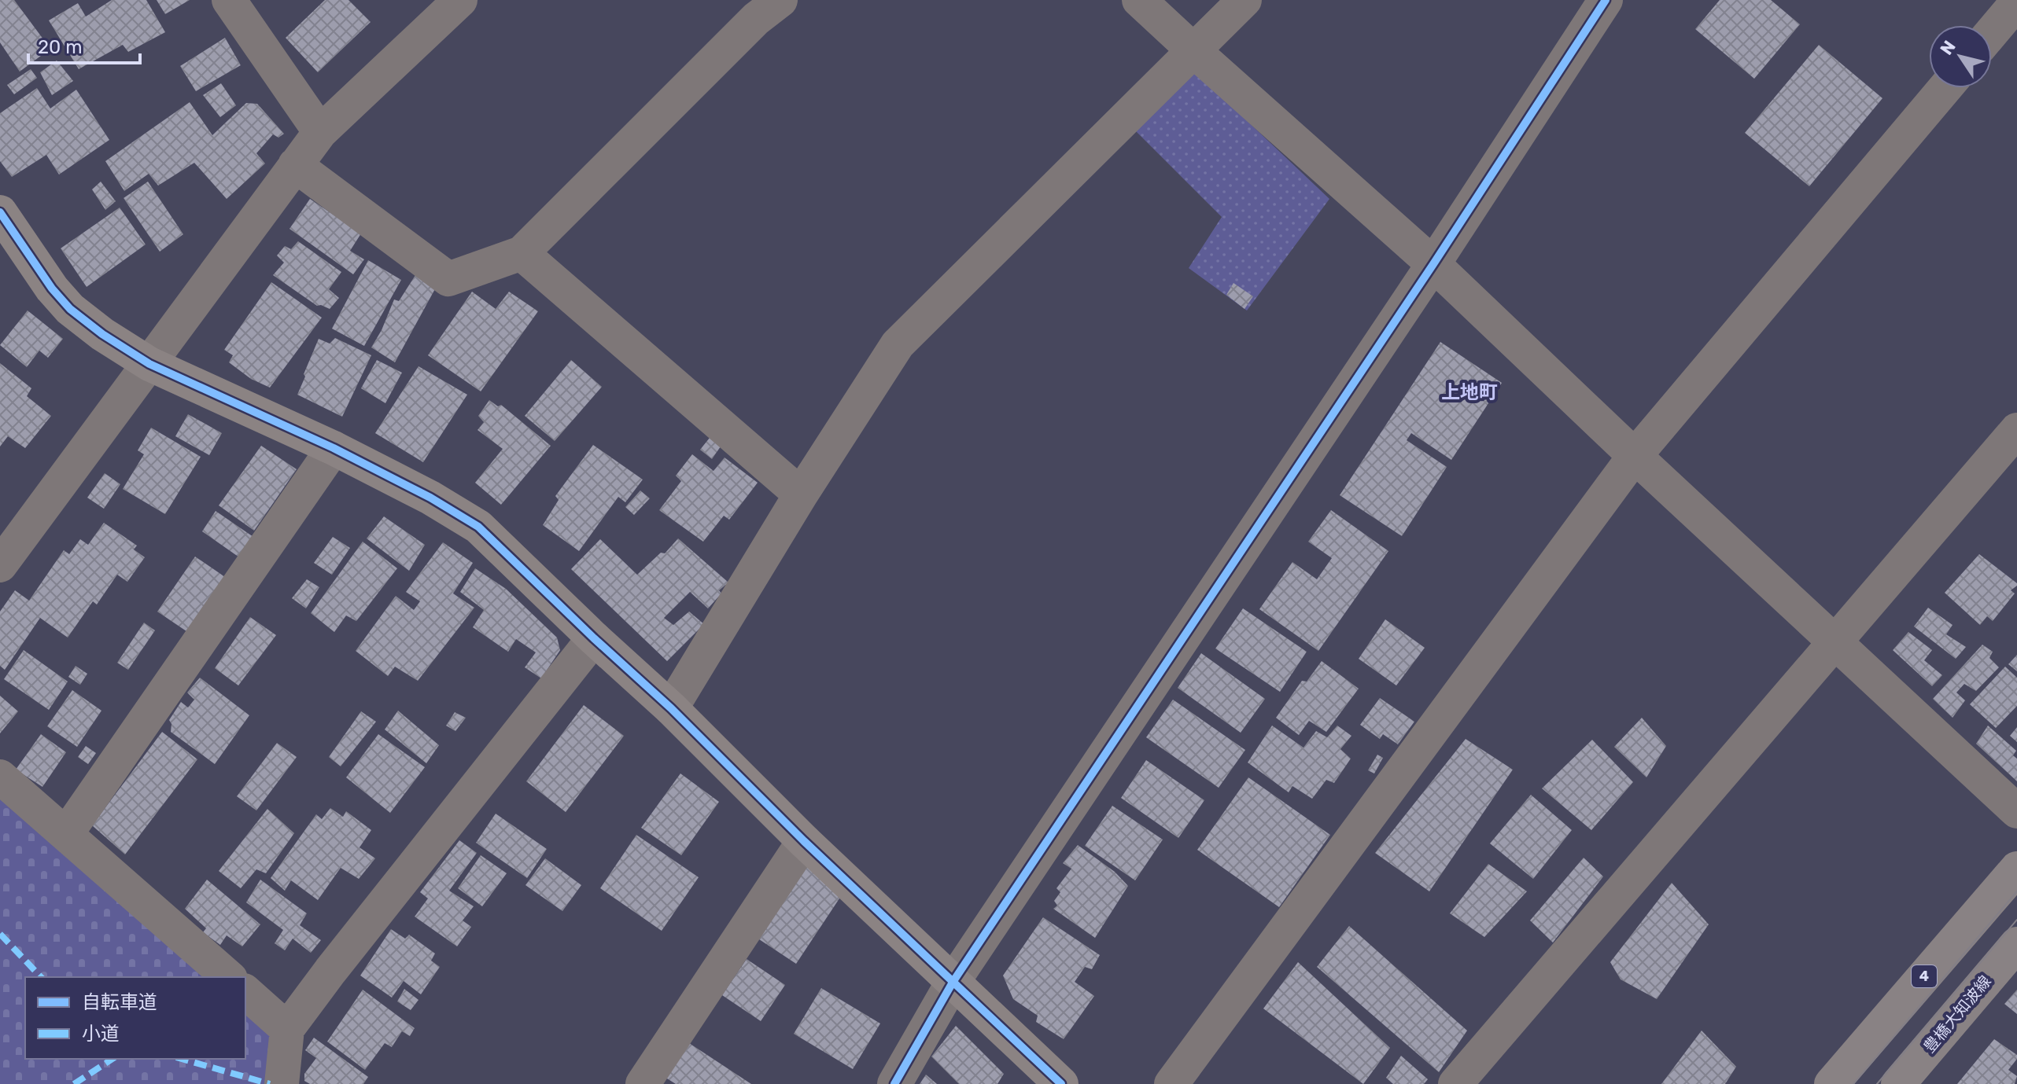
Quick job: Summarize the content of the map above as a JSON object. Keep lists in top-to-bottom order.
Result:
{
  "streets": {
    "main road": ["4", "豊橋大知波線"]
  },
  "districts": ["上地町"],
  "legend": ["自転車道", "小道"],
  "scale_bar": "20 m",
  "north": "top left"
}
